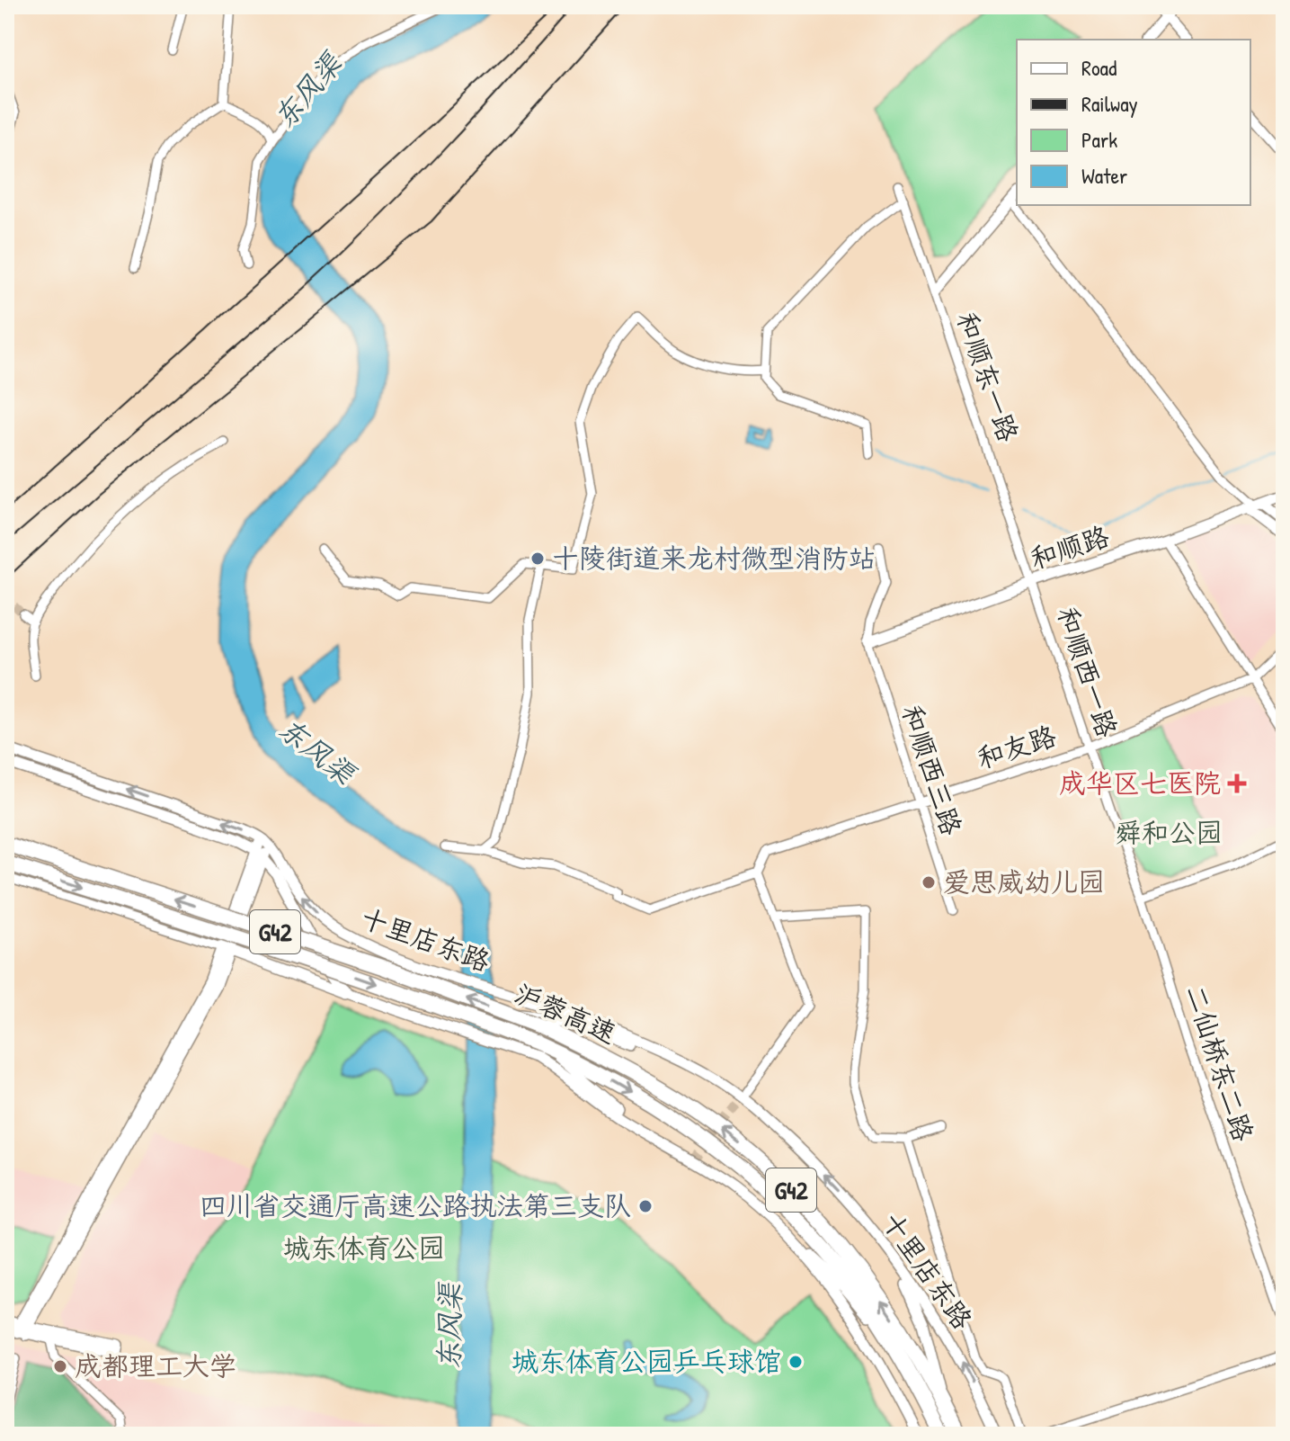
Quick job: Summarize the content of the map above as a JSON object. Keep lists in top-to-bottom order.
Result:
{
  "streets": {
    "highway": ["G42", "沪蓉高速"],
    "street": [
      "和顺东一路",
      "和顺路",
      "和顺西一路",
      "和友路",
      "和顺西三路",
      "十里店东路",
      "二仙桥东二路"
    ]
  },
  "crossings": [
    ["和顺东一路", "和顺路"],
    ["和顺东一路", "和顺西一路"],
    ["和顺路", "和顺西一路"],
    ["和顺路", "和顺西三路"],
    ["和顺西一路", "和友路"],
    ["和顺西一路", "二仙桥东二路"],
    ["和友路", "和顺西三路"]
  ],
  "water": ["东风渠"],
  "parks": ["舜和公园", "城东体育公园"],
  "places": {
    "other": [
      "十陵街道来龙村微型消防站",
      "爱思威幼儿园",
      "四川省交通厅高速公路执法第三支队",
      "城东体育公园乒乓球馆",
      "成都理工大学"
    ],
    "health": ["成华区七医院"]
  },
  "legend": [
    "Road",
    "Railway",
    "Park",
    "Water"
  ]
}
